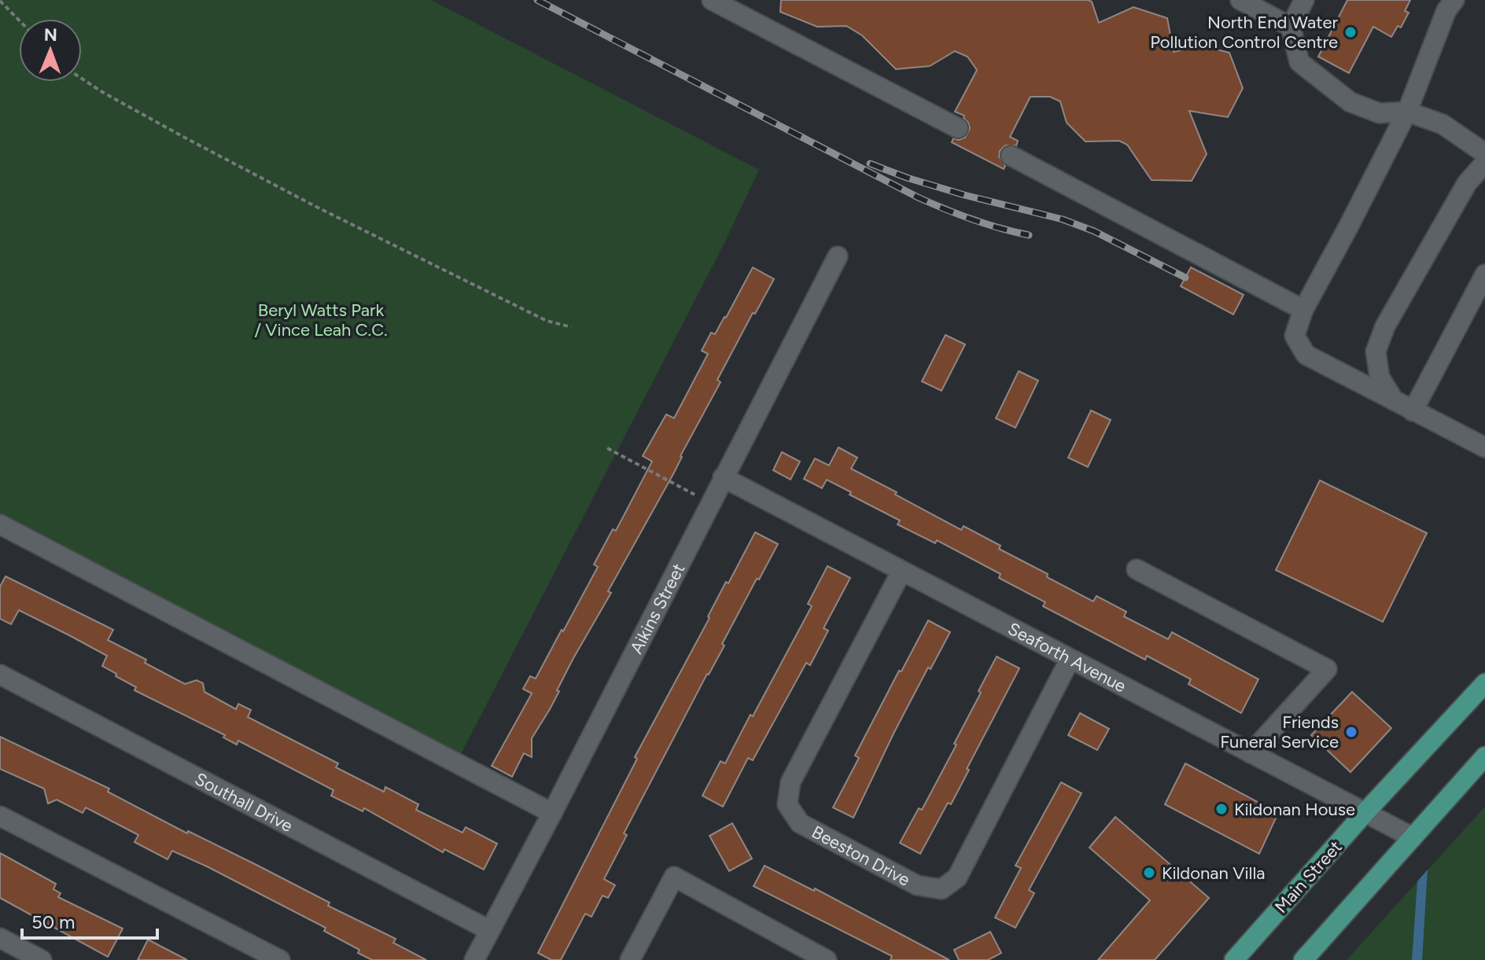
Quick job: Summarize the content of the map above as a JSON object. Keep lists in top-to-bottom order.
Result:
{
  "streets": {
    "main road": ["Main Street"],
    "street": [
      "Aikins Street",
      "Seaforth Avenue",
      "Southall Drive",
      "Beeston Drive"
    ]
  },
  "crossings": [
    ["Aikins Street", "Seaforth Avenue"],
    ["Aikins Street", "Southall Drive"],
    ["Seaforth Avenue", "Beeston Drive"],
    ["Seaforth Avenue", "Main Street"]
  ],
  "parks": ["Beryl Watts Park / Vince Leah C.C."],
  "places": [
    "North End Water Pollution Control Centre",
    "Friends Funeral Service",
    "Kildonan House",
    "Kildonan Villa"
  ],
  "scale_bar": "50 m",
  "north": "top"
}
